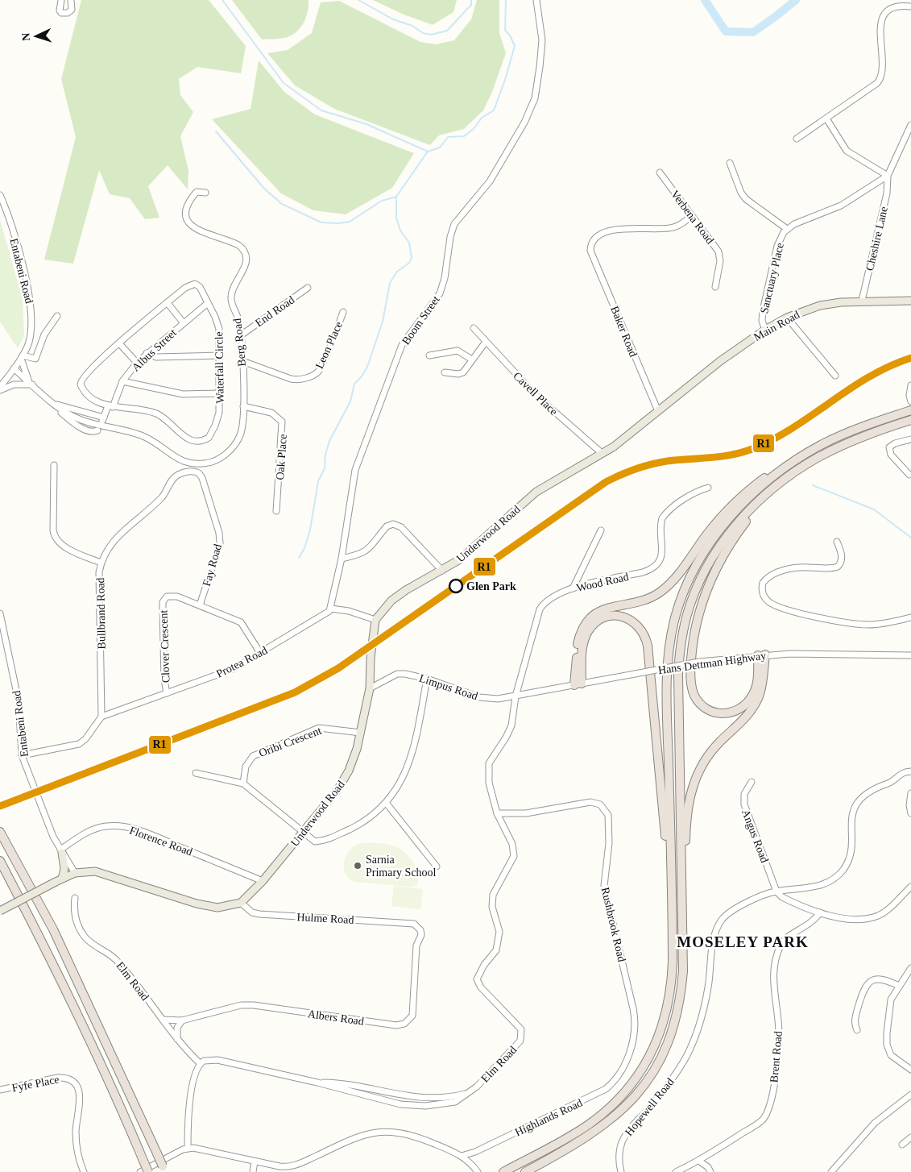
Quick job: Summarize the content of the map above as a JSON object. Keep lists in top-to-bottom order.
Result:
{
  "streets": {
    "main road": ["Main Road", "Underwood Road"],
    "street": [
      "Verbena Road",
      "Cheshire Lane",
      "Entabeni Road",
      "Sanctuary Place",
      "End Road",
      "Boom Street",
      "Baker Road",
      "Berg Road",
      "Leon Place",
      "Albus Street",
      "Waterfall Circle",
      "Cavell Place",
      "Oak Place",
      "Fay Road",
      "Wood Road",
      "Bullbrand Road",
      "Clover Crescent",
      "Protea Road",
      "Hans Dettman Highway",
      "Limpus Road",
      "Oribi Crescent",
      "Angus Road",
      "Florence Road",
      "Hulme Road",
      "Rushbrook Road",
      "Elm Road",
      "Albers Road",
      "Brent Road",
      "Fyfe Place",
      "Hopewell Road",
      "Highlands Road"
    ]
  },
  "crossings": [
    ["Verbena Road", "Baker Road"],
    ["Cheshire Lane", "Sanctuary Place"],
    ["Cheshire Lane", "Main Road"],
    ["Entabeni Road", "Florence Road"],
    ["Sanctuary Place", "Main Road"],
    ["End Road", "Berg Road"],
    ["Boom Street", "Protea Road"],
    ["Main Road", "Underwood Road"],
    ["Baker Road", "Underwood Road"],
    ["Berg Road", "Leon Place"],
    ["Berg Road", "Oak Place"],
    ["Albus Street", "Waterfall Circle"],
    ["Cavell Place", "Underwood Road"],
    ["Underwood Road", "Limpus Road"],
    ["Underwood Road", "Oribi Crescent"],
    ["Underwood Road", "Florence Road"],
    ["Underwood Road", "Hulme Road"],
    ["Fay Road", "Bullbrand Road"],
    ["Fay Road", "Clover Crescent"],
    ["Wood Road", "Hans Dettman Highway"],
    ["Wood Road", "Limpus Road"],
    ["Bullbrand Road", "Protea Road"],
    ["Clover Crescent", "Protea Road"],
    ["Hans Dettman Highway", "Limpus Road"],
    ["Angus Road", "Hopewell Road"],
    ["Hulme Road", "Albers Road"],
    ["Rushbrook Road", "Elm Road"],
    ["Rushbrook Road", "Highlands Road"]
  ],
  "districts": ["MOSELEY PARK"],
  "places": ["Glen Park", "Sarnia Primary School"],
  "lines": ["transit line R1"],
  "north": "left"
}
